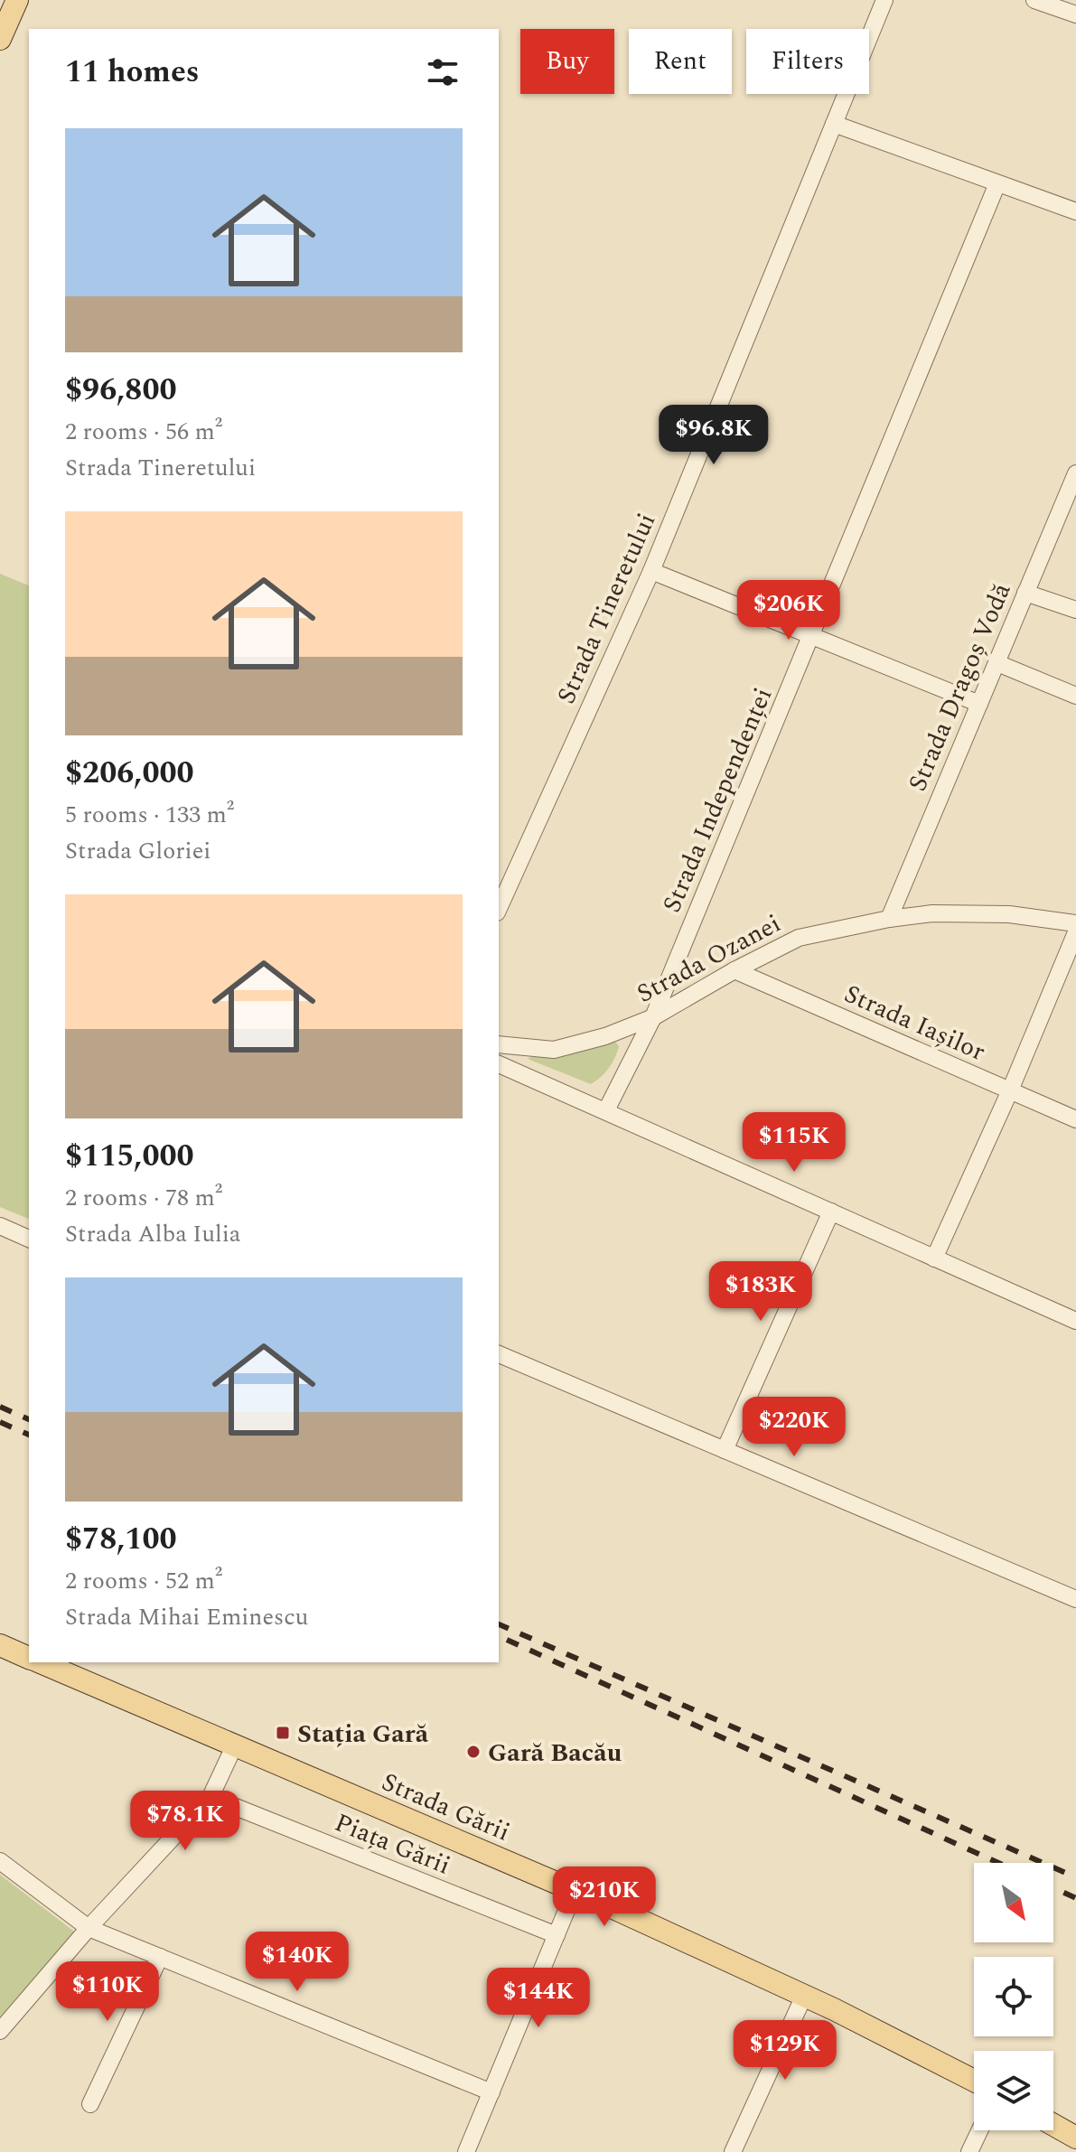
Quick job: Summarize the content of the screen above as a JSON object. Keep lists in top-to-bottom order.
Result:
{
  "streets": {
    "main road": ["Strada Gării"],
    "street": [
      "Strada Tineretului",
      "Strada Dragoș Vodă",
      "Strada Independenței",
      "Strada Ozanei",
      "Strada Iașilor",
      "Piața Gării"
    ]
  },
  "crossings": [
    ["Strada Dragoș Vodă", "Strada Ozanei"],
    ["Strada Independenței", "Strada Ozanei"],
    ["Strada Ozanei", "Strada Iașilor"]
  ],
  "places": {
    "transit": ["Stația Gară"],
    "other": ["Gară Bacău"]
  },
  "north": "bottom right",
  "page": {
    "chip": ["Buy", "Rent", "Filters"],
    "heading": "11 homes",
    "list": [
      {
        "name": "$96,800",
        "note": "2 rooms · 56 m² · Strada Tineretului"
      },
      {
        "name": "$206,000",
        "note": "5 rooms · 133 m² · Strada Gloriei"
      },
      {
        "name": "$115,000",
        "note": "2 rooms · 78 m² · Strada Alba Iulia"
      },
      {
        "name": "$78,100",
        "note": "2 rooms · 52 m² · Strada Mihai Eminescu"
      }
    ],
    "price": [
      "$96.8K",
      "$206K",
      "$115K",
      "$183K",
      "$220K",
      "$78.1K",
      "$210K",
      "$140K",
      "$110K",
      "$144K",
      "$129K"
    ]
  }
}
